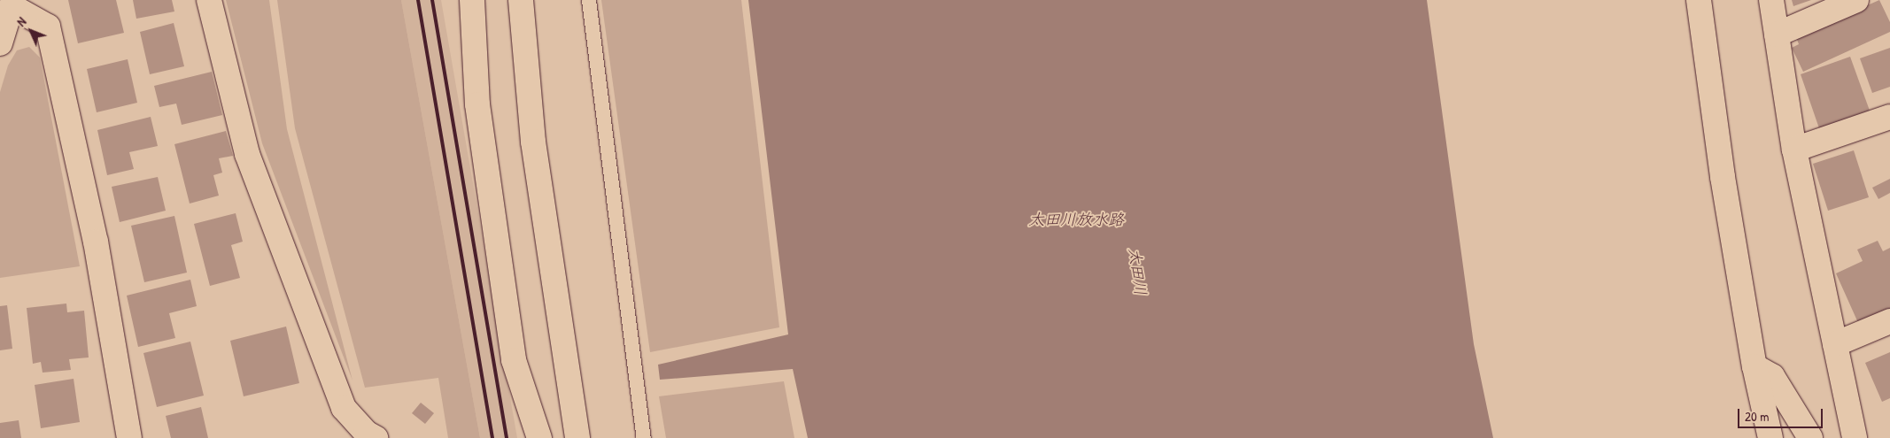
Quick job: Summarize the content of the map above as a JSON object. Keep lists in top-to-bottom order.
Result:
{
  "water": ["太田川放水路", "太田川"],
  "scale_bar": "20 m",
  "north": "top left"
}
